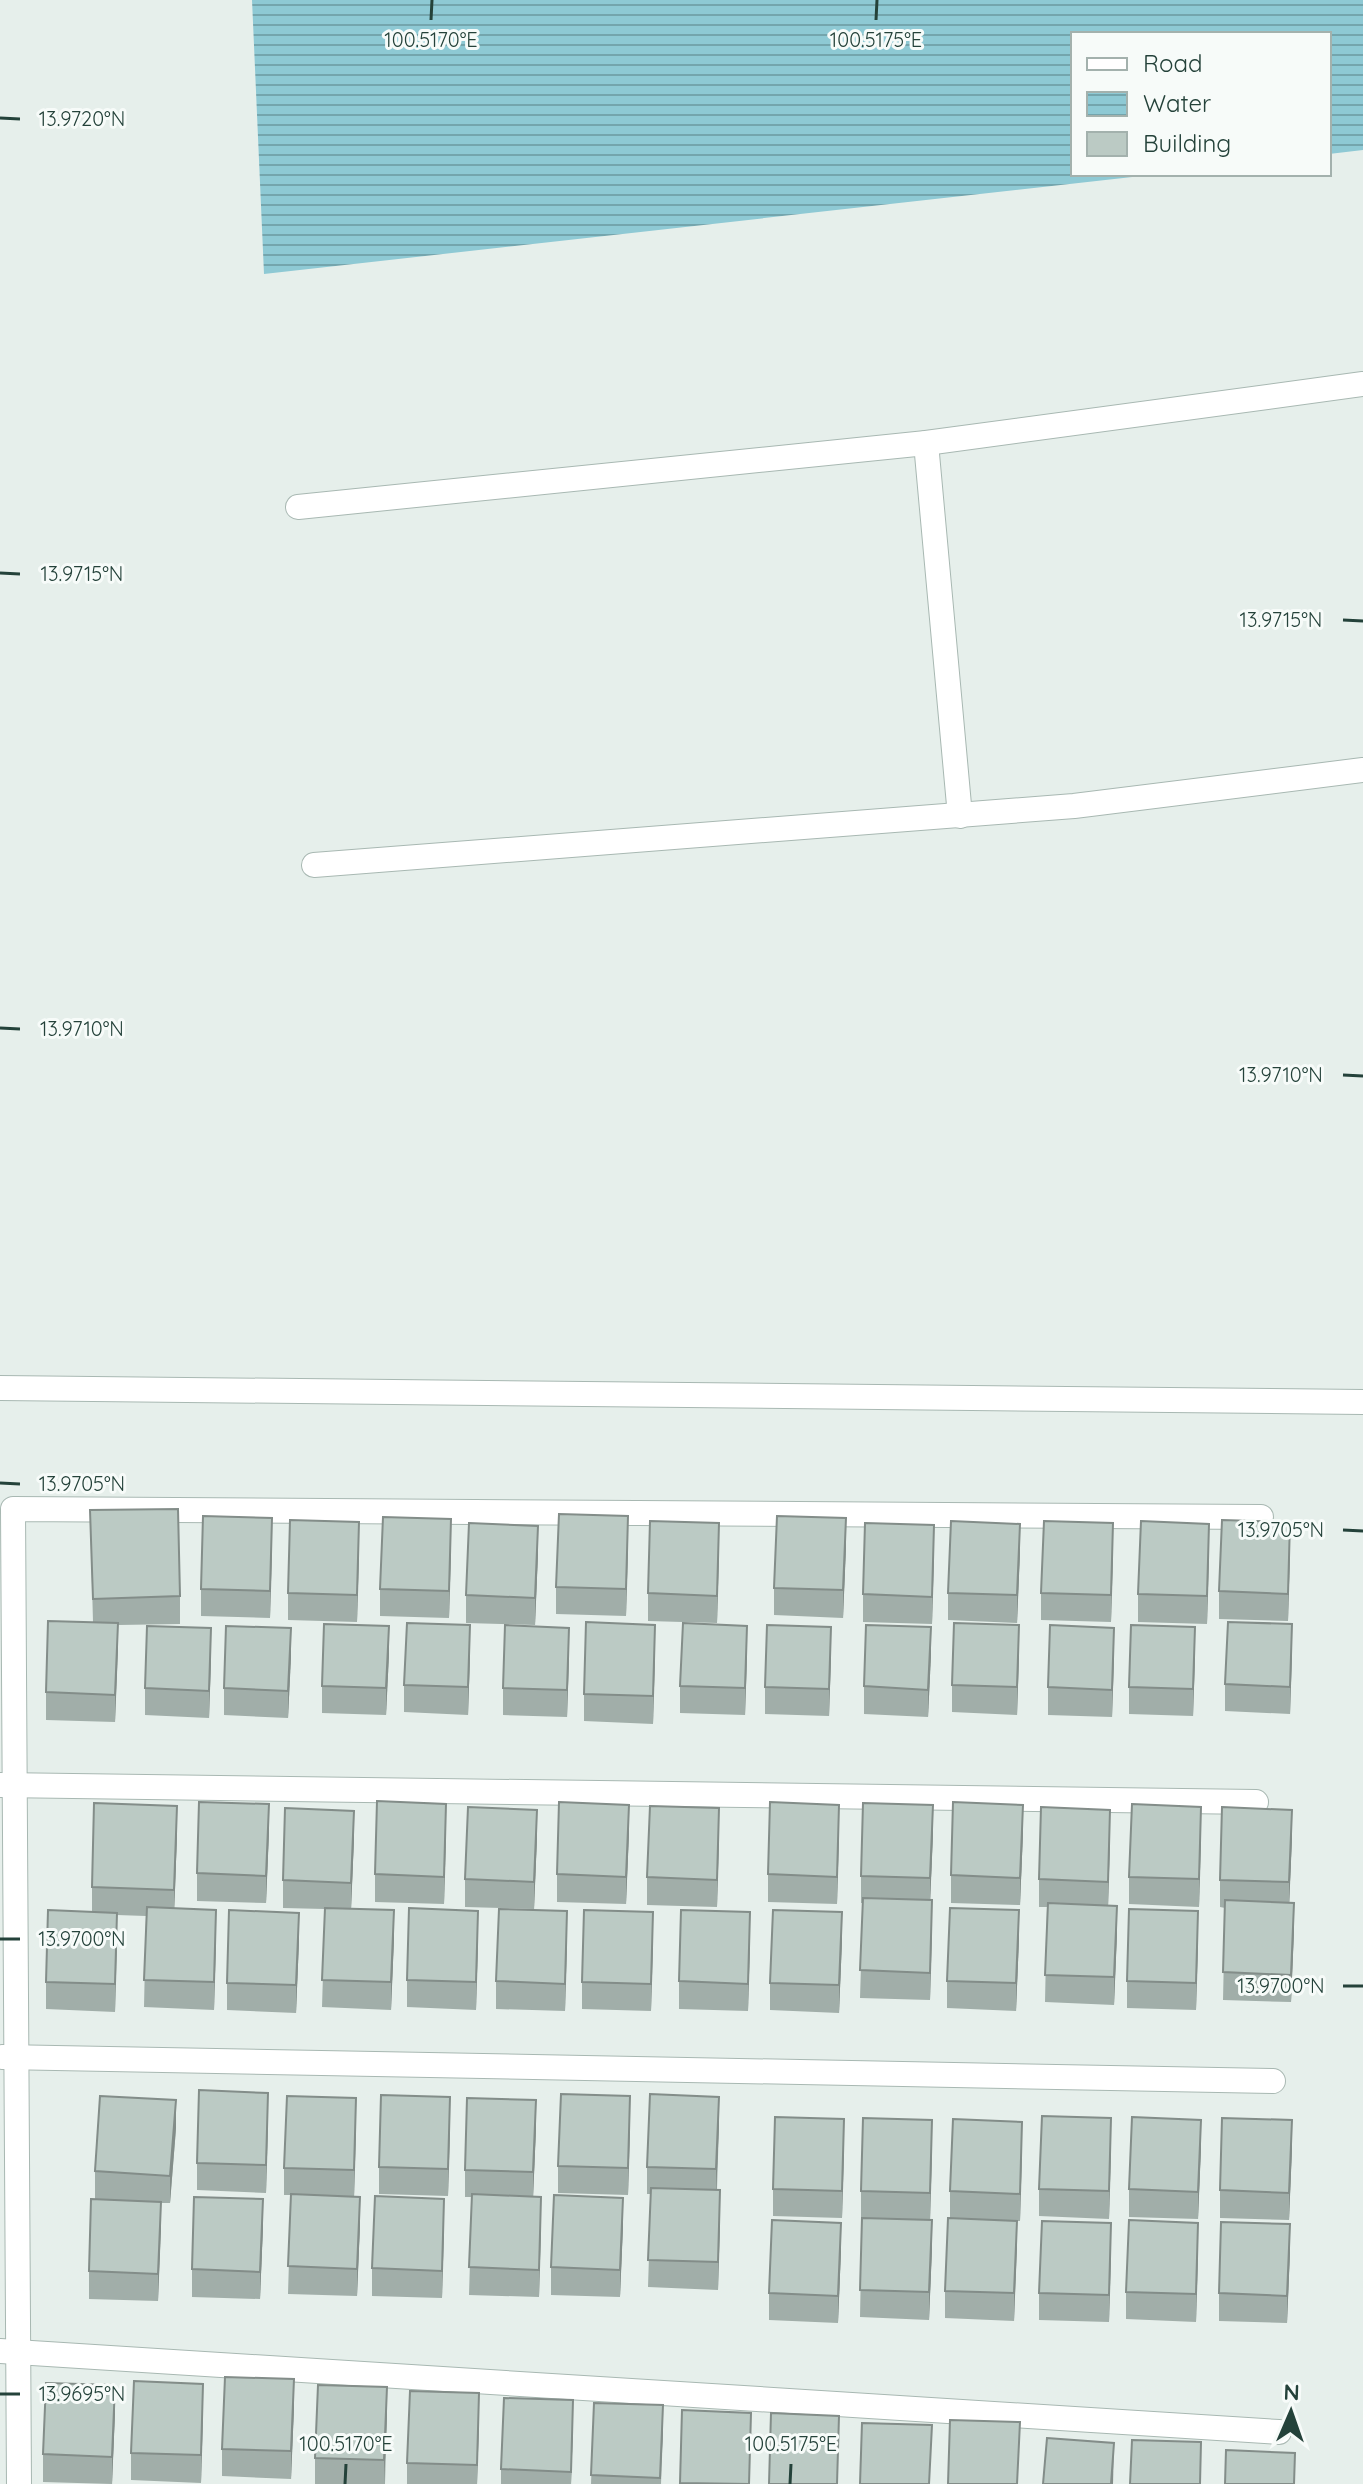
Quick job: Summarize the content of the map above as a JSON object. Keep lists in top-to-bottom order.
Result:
{
  "legend": ["Road", "Water", "Building"],
  "north": "top",
  "coordinates": [
    "100.5170°E",
    "100.5175°E",
    "13.9720°N",
    "13.9715°N",
    "13.9710°N",
    "13.9705°N",
    "13.9700°N",
    "13.9695°N"
  ]
}
